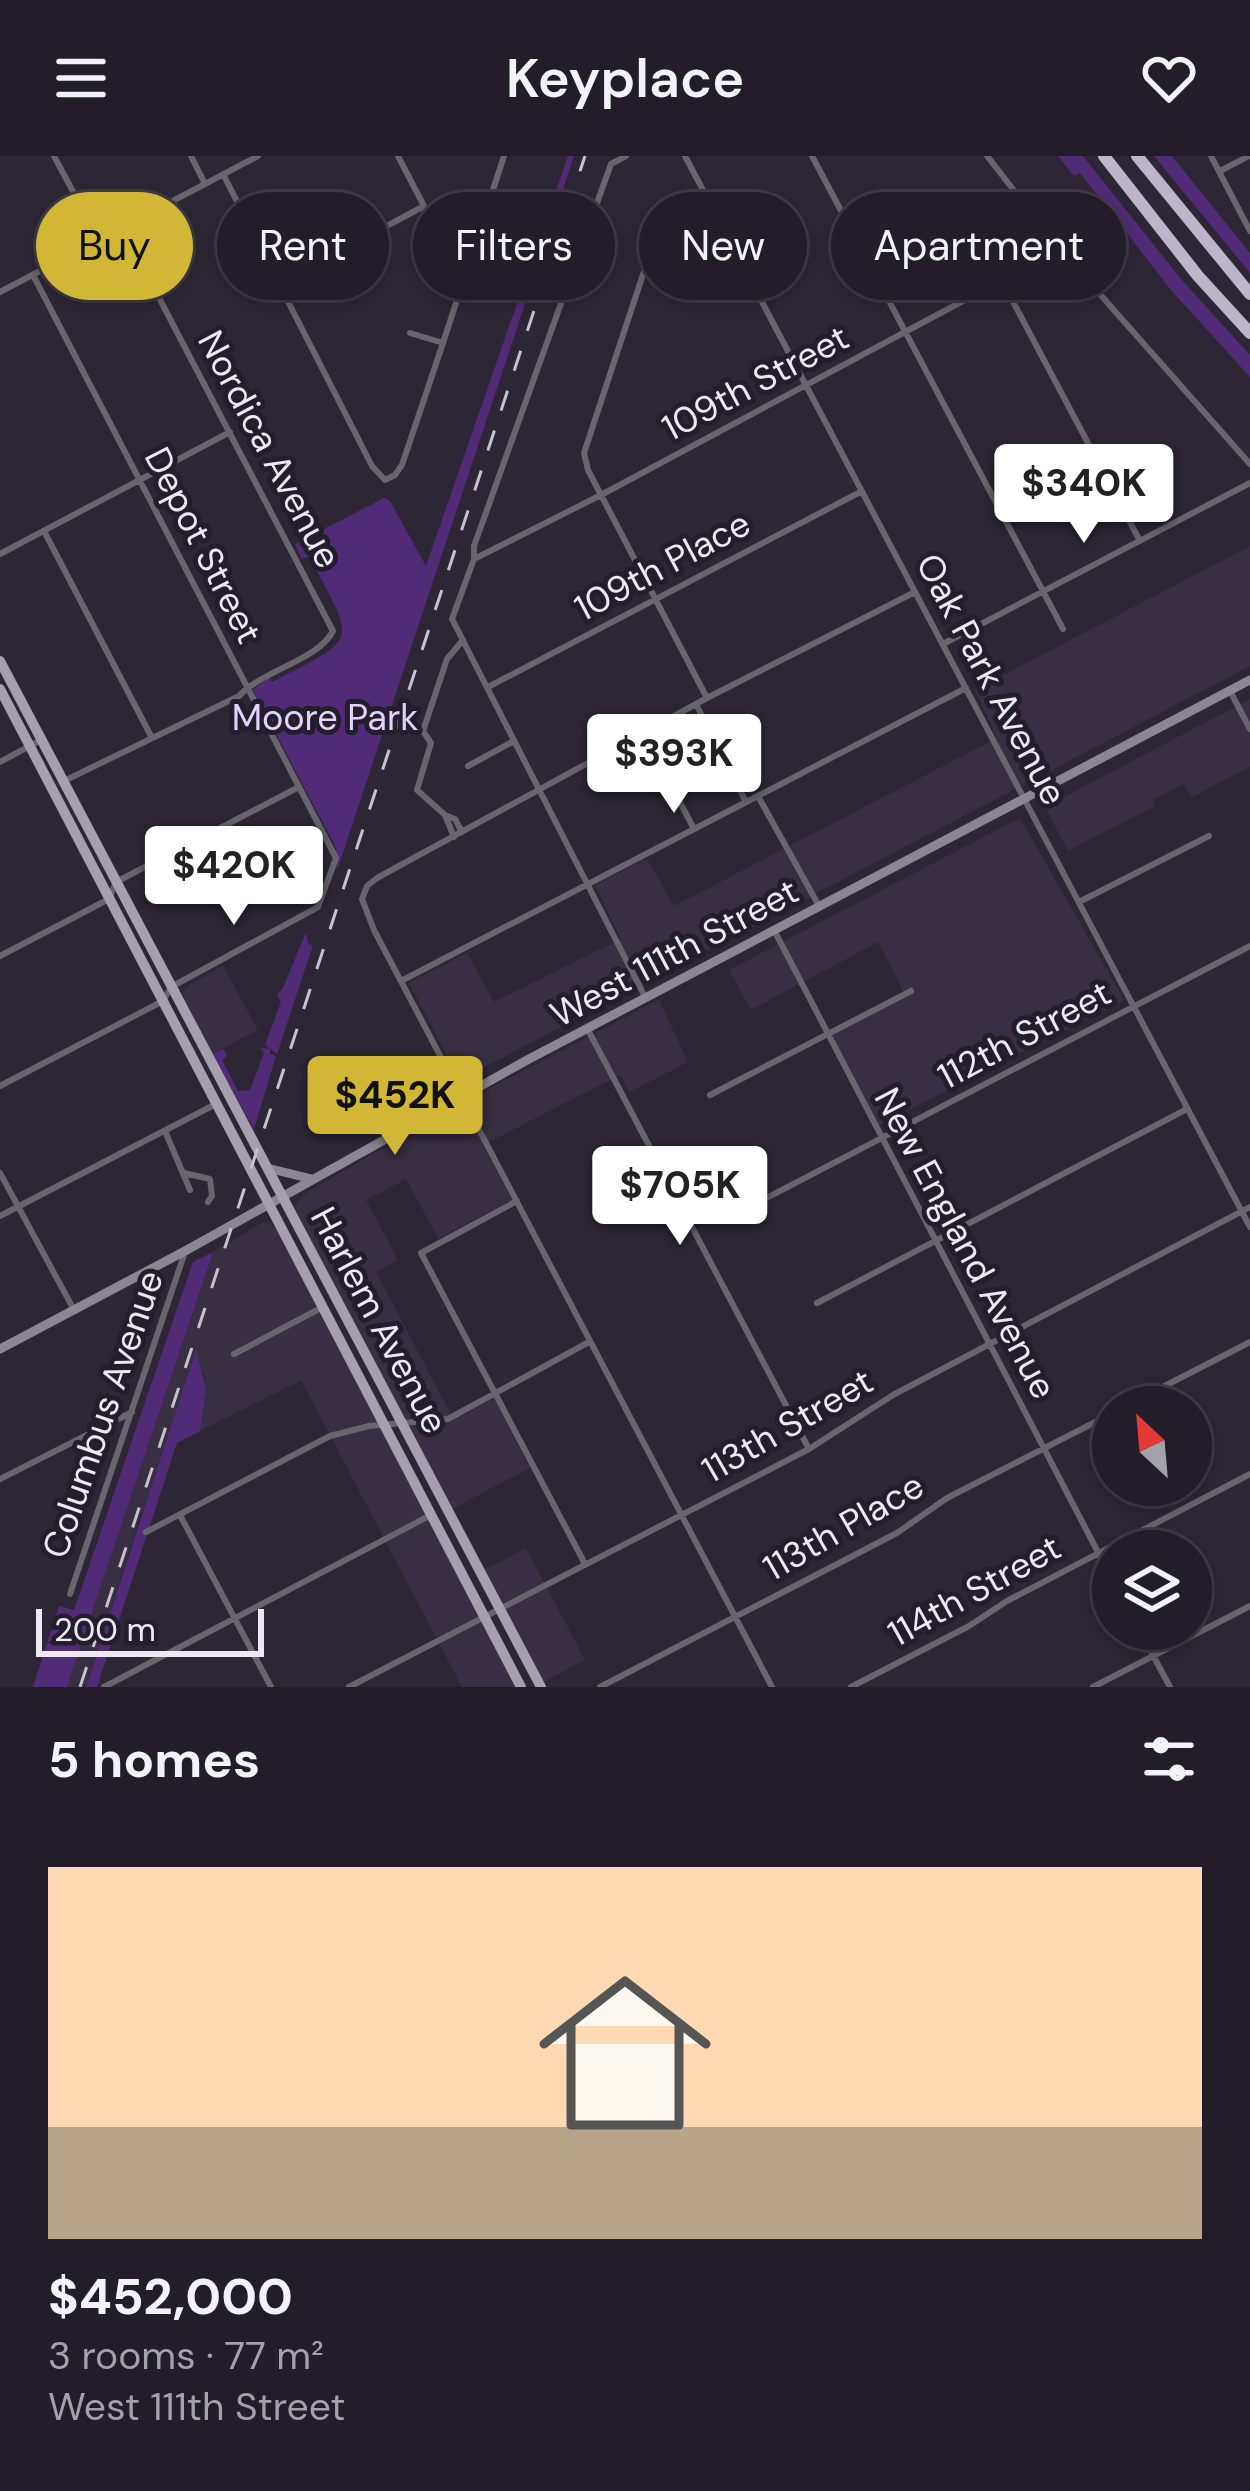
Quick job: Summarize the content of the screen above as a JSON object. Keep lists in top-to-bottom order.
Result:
{
  "streets": {
    "main road": ["West 111th Street", "Harlem Avenue"],
    "street": [
      "109th Street",
      "Nordica Avenue",
      "Depot Street",
      "109th Place",
      "Oak Park Avenue",
      "112th Street",
      "New England Avenue",
      "Columbus Avenue",
      "113th Street",
      "113th Place",
      "114th Street"
    ]
  },
  "crossings": [
    ["109th Street", "Oak Park Avenue"],
    ["Nordica Avenue", "Depot Street"],
    ["Depot Street", "Harlem Avenue"],
    ["109th Place", "Oak Park Avenue"],
    ["Oak Park Avenue", "West 111th Street"],
    ["Oak Park Avenue", "112th Street"],
    ["Oak Park Avenue", "113th Street"],
    ["West 111th Street", "New England Avenue"],
    ["West 111th Street", "Harlem Avenue"],
    ["West 111th Street", "Columbus Avenue"],
    ["112th Street", "New England Avenue"],
    ["New England Avenue", "113th Street"],
    ["New England Avenue", "113th Place"],
    ["Harlem Avenue", "113th Street"]
  ],
  "parks": ["Moore Park"],
  "scale_bar": "200 m",
  "north": "top left",
  "page": {
    "header": "Keyplace",
    "chip": [
      "Buy",
      "Rent",
      "Filters",
      "New",
      "Apartment"
    ],
    "price": [
      "$340K",
      "$393K",
      "$420K",
      "$452K",
      "$705K"
    ],
    "scale": "200 m",
    "heading": "5 homes",
    "list": [
      {
        "name": "$452,000",
        "note": "3 rooms · 77 m² · West 111th Street"
      }
    ]
  }
}
